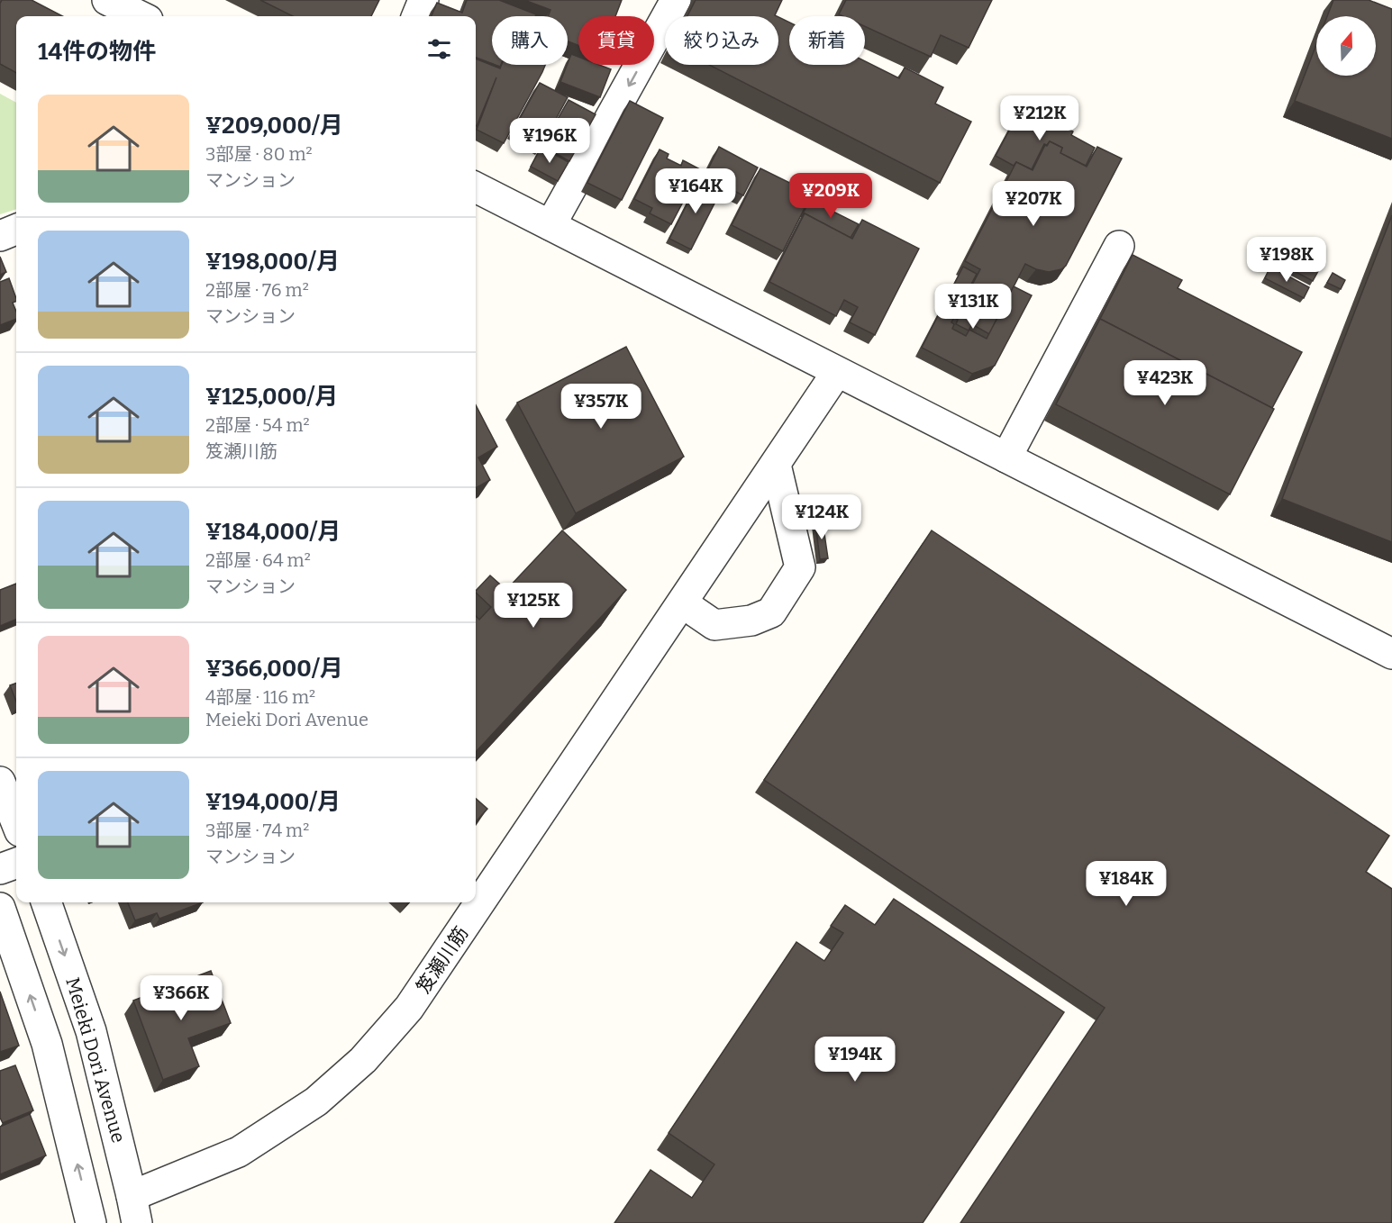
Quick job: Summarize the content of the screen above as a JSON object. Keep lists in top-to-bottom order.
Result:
{
  "streets": {
    "street": ["笈瀬川筋", "Meieki Dori Avenue"]
  },
  "crossings": [
    ["笈瀬川筋", "Meieki Dori Avenue"]
  ],
  "north": "top",
  "page": {
    "chip": [
      "購入",
      "賃貸",
      "絞り込み",
      "新着"
    ],
    "heading": "14件の物件",
    "list": [
      {
        "name": "¥209,000/月",
        "note": "3部屋 · 80 m² · マンション"
      },
      {
        "name": "¥198,000/月",
        "note": "2部屋 · 76 m² · マンション"
      },
      {
        "name": "¥125,000/月",
        "note": "2部屋 · 54 m² · 笈瀬川筋"
      },
      {
        "name": "¥184,000/月",
        "note": "2部屋 · 64 m² · マンション"
      },
      {
        "name": "¥366,000/月",
        "note": "4部屋 · 116 m² · Meieki Dori Avenue"
      },
      {
        "name": "¥194,000/月",
        "note": "3部屋 · 74 m² · マンション"
      }
    ],
    "price": [
      "¥212K",
      "¥196K",
      "¥164K",
      "¥209K",
      "¥207K",
      "¥198K",
      "¥131K",
      "¥423K",
      "¥357K",
      "¥124K",
      "¥125K",
      "¥184K",
      "¥366K",
      "¥194K"
    ]
  }
}
